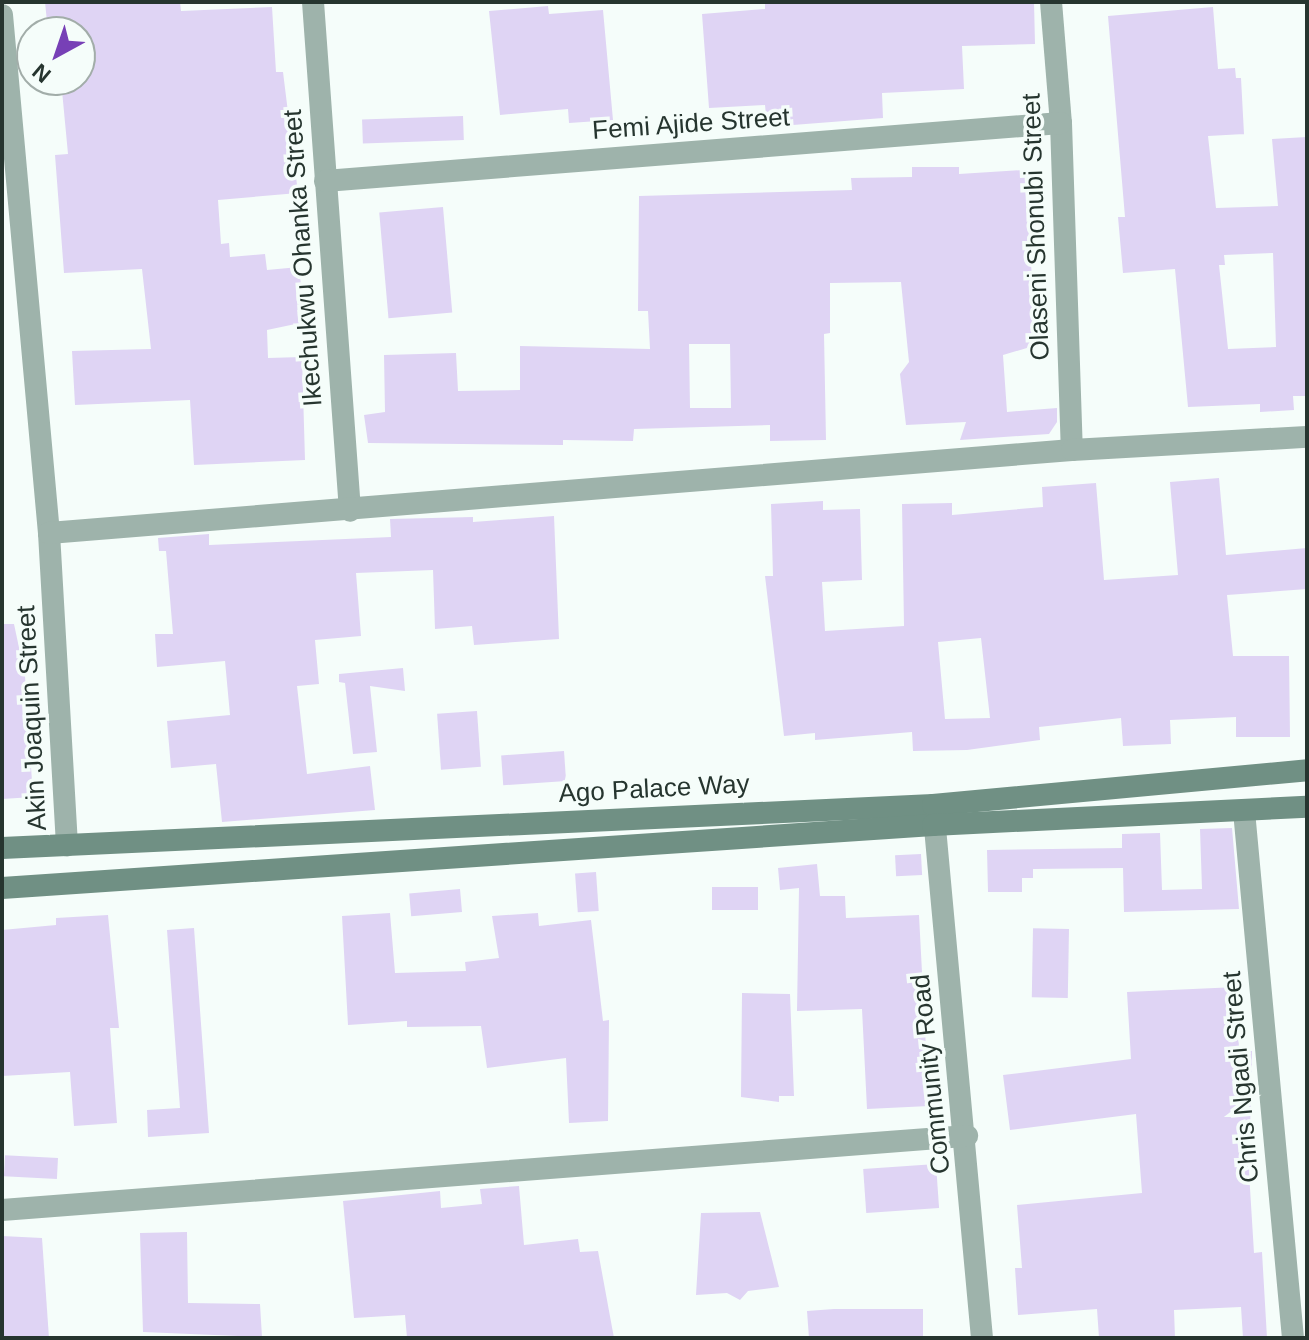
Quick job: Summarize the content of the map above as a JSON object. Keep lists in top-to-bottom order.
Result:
{
  "streets": {
    "main road": ["Ago Palace Way"],
    "street": [
      "Femi Ajide Street",
      "Olaseni Shonubi Street",
      "Ikechukwu Ohanka Street",
      "Akin Joaquin Street",
      "Community Road",
      "Chris Ngadi Street"
    ]
  },
  "crossings": [
    ["Femi Ajide Street", "Olaseni Shonubi Street"],
    ["Femi Ajide Street", "Ikechukwu Ohanka Street"],
    ["Akin Joaquin Street", "Ago Palace Way"],
    ["Ago Palace Way", "Community Road"],
    ["Ago Palace Way", "Chris Ngadi Street"]
  ],
  "north": "bottom left"
}
